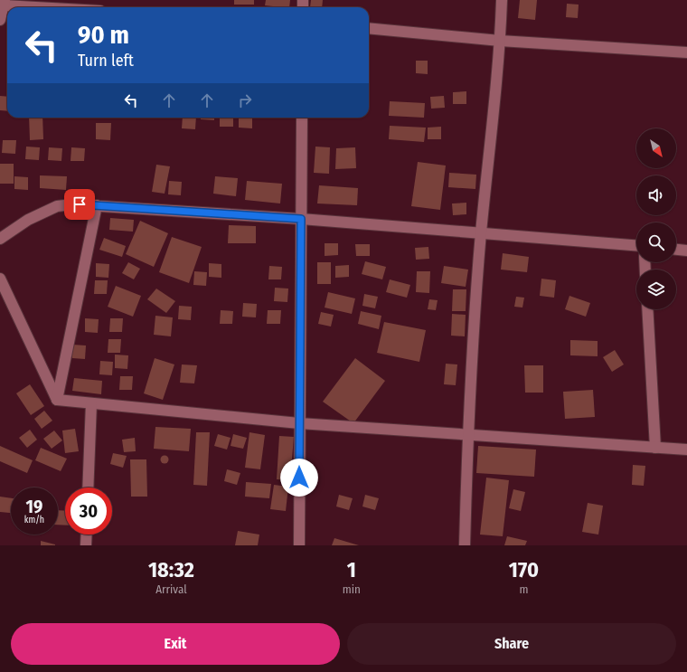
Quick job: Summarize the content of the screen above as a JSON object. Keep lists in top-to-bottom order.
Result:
{
  "north": "bottom right",
  "page": {
    "turn": ["90 m", "Turn left"],
    "speed": "19 km/h",
    "limit": "30",
    "eta": [
      "18:32",
      "Arrival",
      "1",
      "min",
      "170",
      "m"
    ],
    "buttons": ["Exit", "Share"]
  }
}
